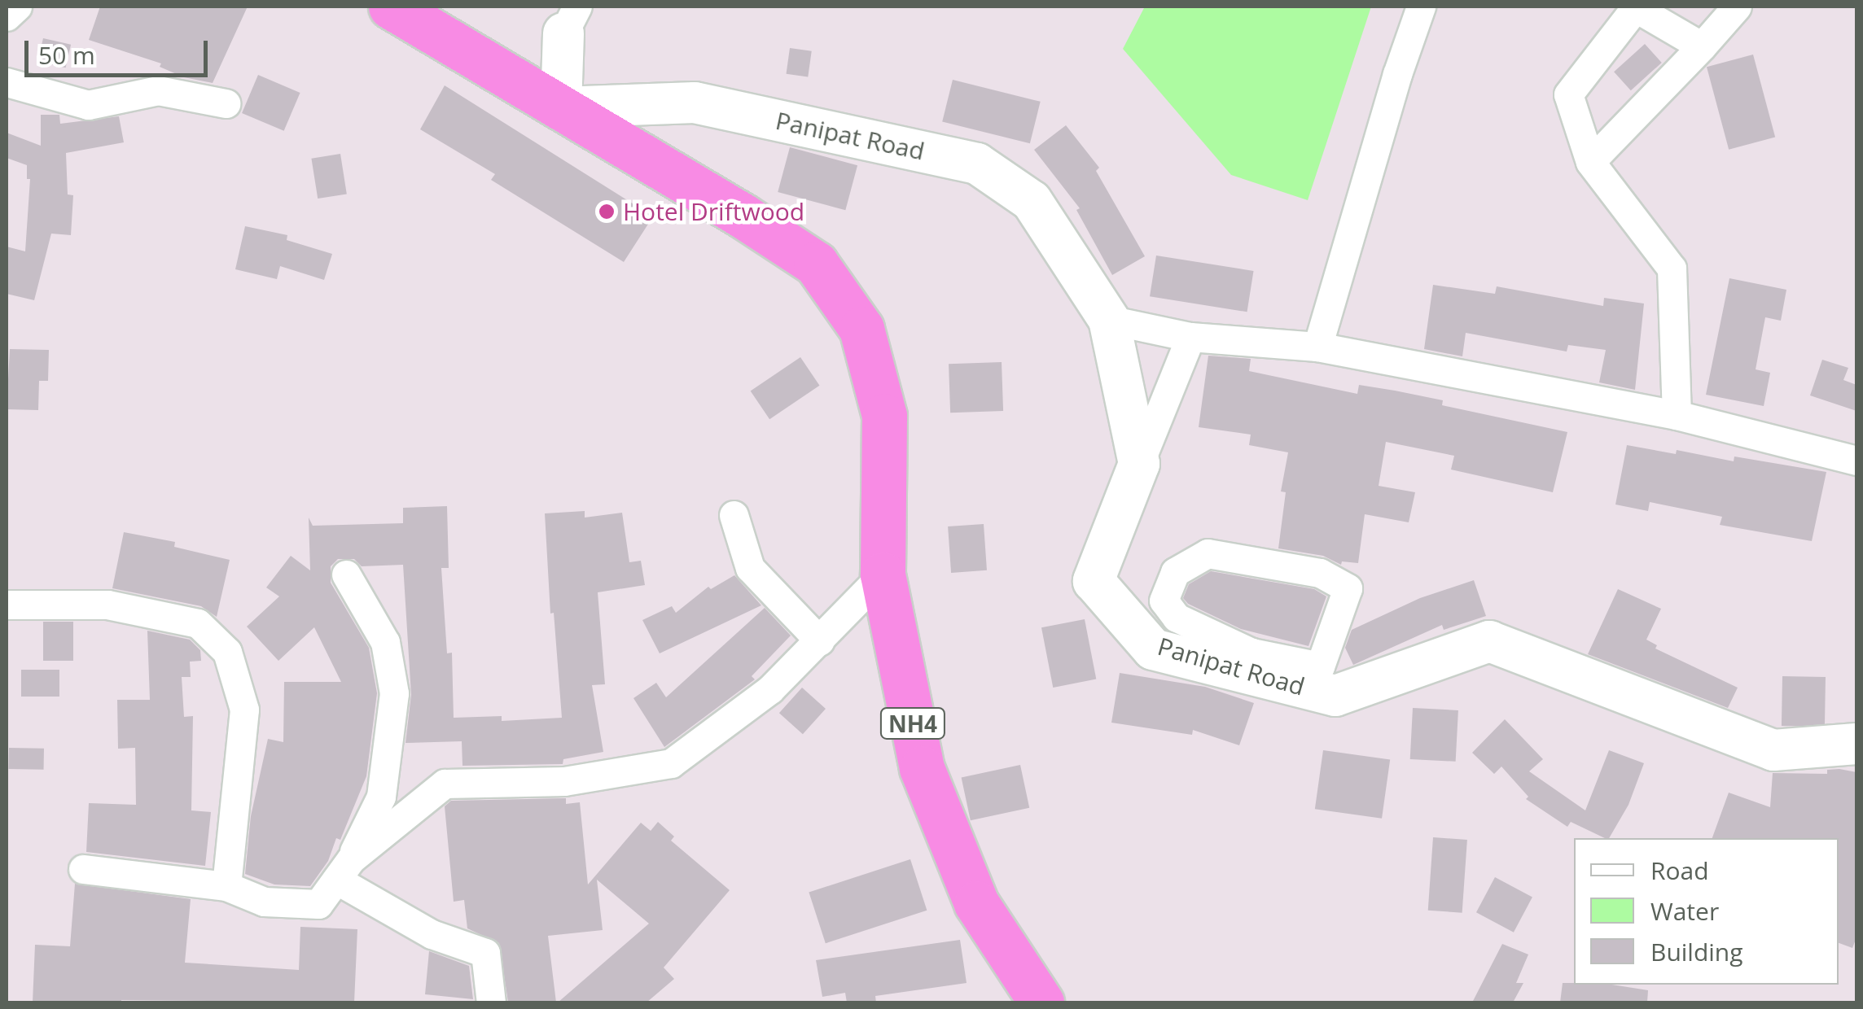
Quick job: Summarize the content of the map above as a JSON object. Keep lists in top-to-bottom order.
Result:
{
  "streets": {
    "highway": ["NH4"],
    "street": ["Panipat Road"]
  },
  "crossings": [
    ["Panipat Road", "NH4"]
  ],
  "places": ["Hotel Driftwood"],
  "legend": ["Road", "Water", "Building"],
  "scale_bar": "50 m"
}
